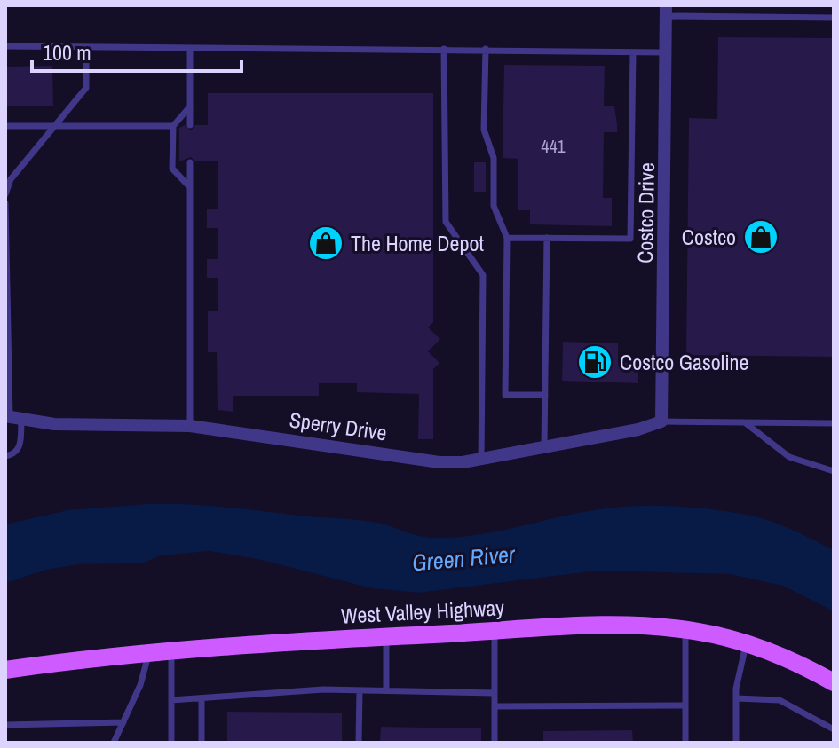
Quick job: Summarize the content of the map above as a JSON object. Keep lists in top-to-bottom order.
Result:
{
  "streets": {
    "main road": ["West Valley Highway"],
    "street": ["Costco Drive", "Sperry Drive"]
  },
  "crossings": [
    ["Costco Drive", "Sperry Drive"]
  ],
  "water": ["Green River"],
  "places": {
    "shop": ["Costco", "The Home Depot"],
    "fuel station": ["Costco Gasoline"]
  },
  "house_numbers": ["441"],
  "scale_bar": "100 m"
}
